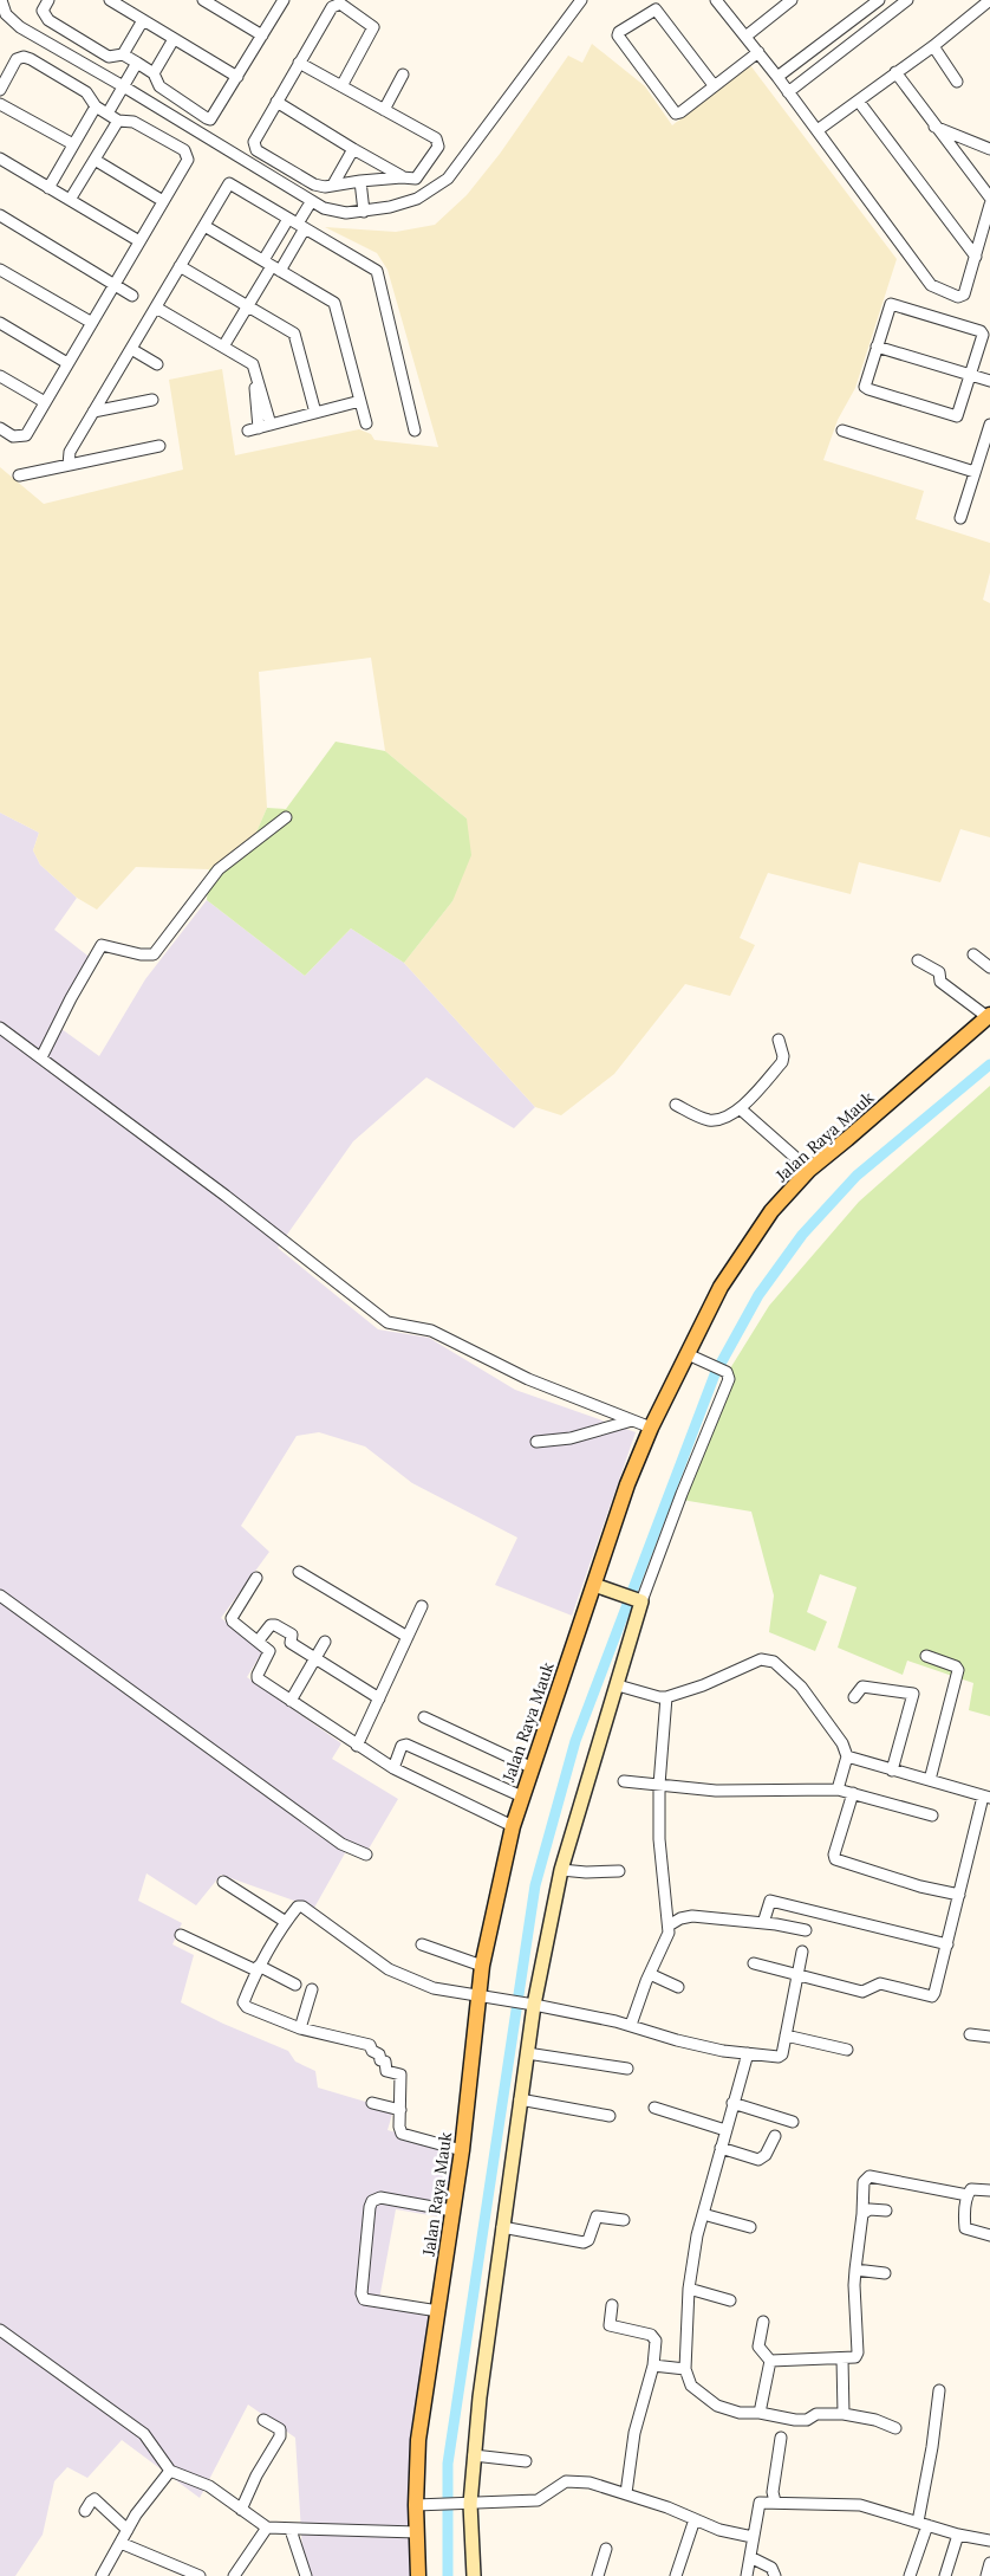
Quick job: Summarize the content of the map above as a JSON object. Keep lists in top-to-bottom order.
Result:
{
  "streets": {
    "main road": ["Jalan Raya Mauk"]
  }
}
